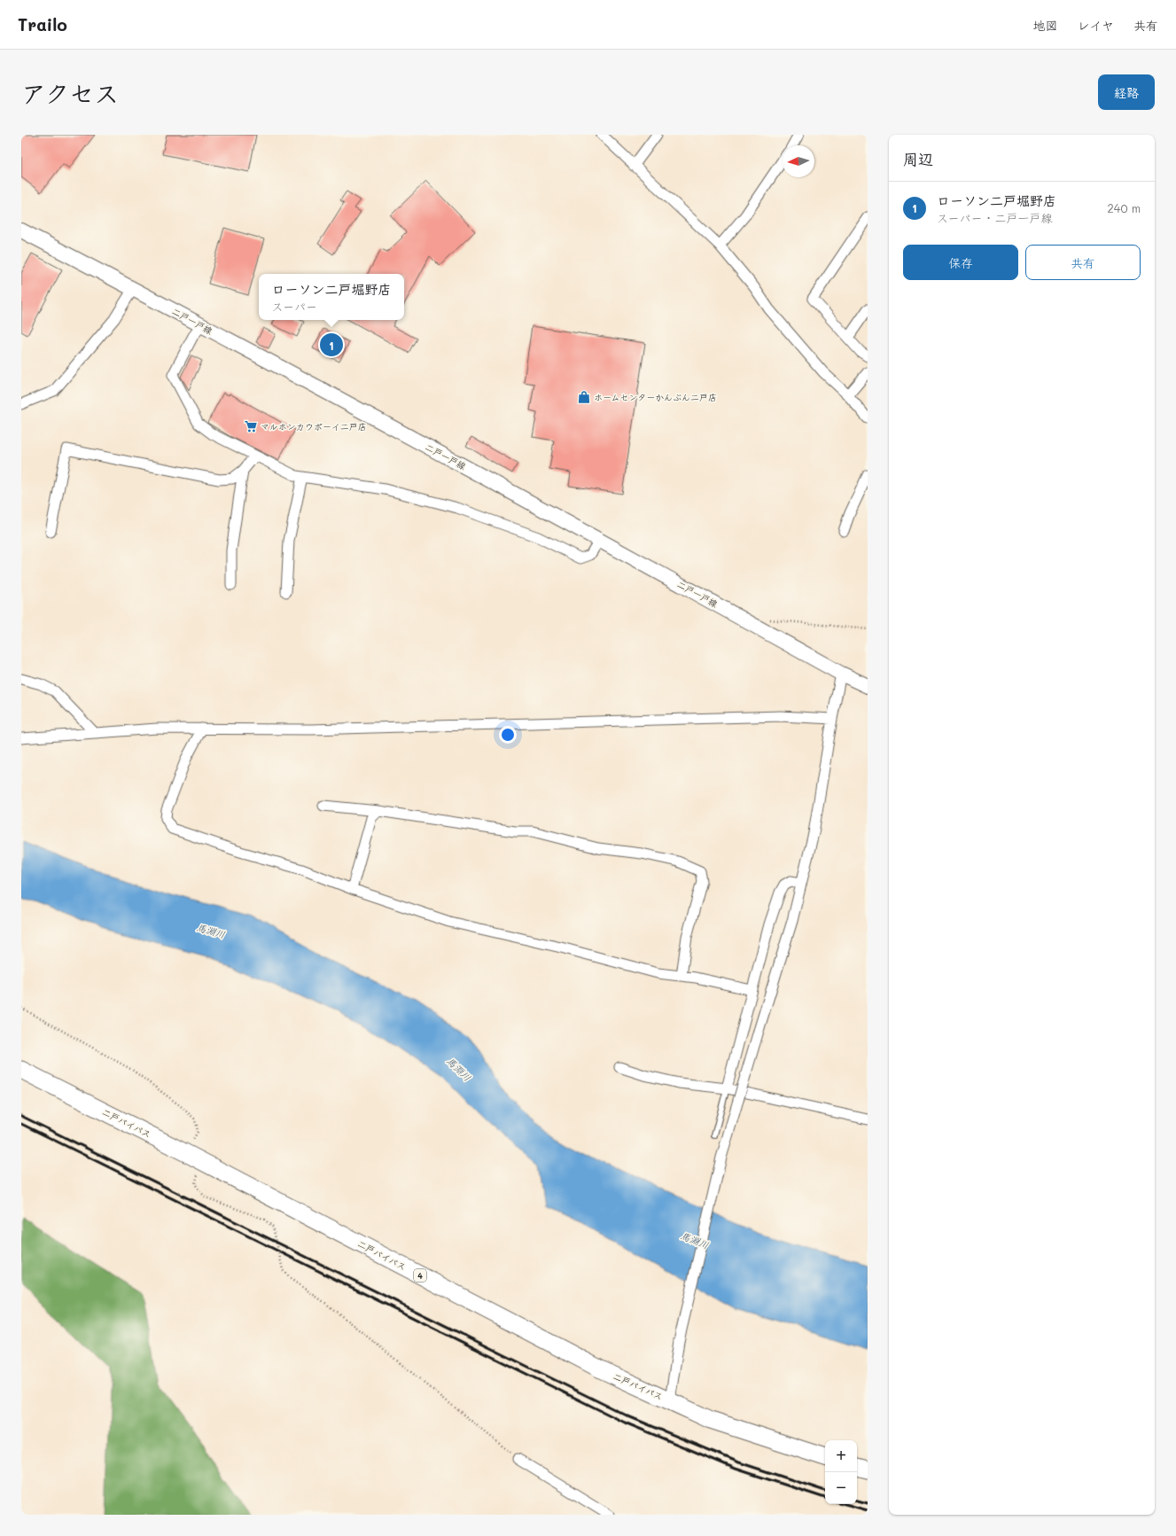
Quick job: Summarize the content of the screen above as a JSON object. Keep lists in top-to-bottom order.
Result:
{
  "streets": {
    "highway": ["二戸バイパス", "4"],
    "main road": ["二戸一戸線"]
  },
  "water": ["馬淵川"],
  "places": {
    "shop": ["ホームセンターかんぶん二戸店"],
    "supermarket": ["マルホンカウボーイ二戸店"]
  },
  "north": "left",
  "page": {
    "header": "Trailo",
    "nav": ["地図", "レイヤ", "共有"],
    "title": "アクセス",
    "buttons": [
      "経路",
      ["保存", "共有"]
    ],
    "heading": "周辺",
    "list": [
      {
        "mark": "1",
        "name": "ローソン二戸堀野店",
        "note": "スーパー · 二戸一戸線",
        "value": "240 m"
      }
    ],
    "popup": ["ローソン二戸堀野店", "スーパー"],
    "pins": "1",
    "map_buttons": ["+", "−"]
  }
}
